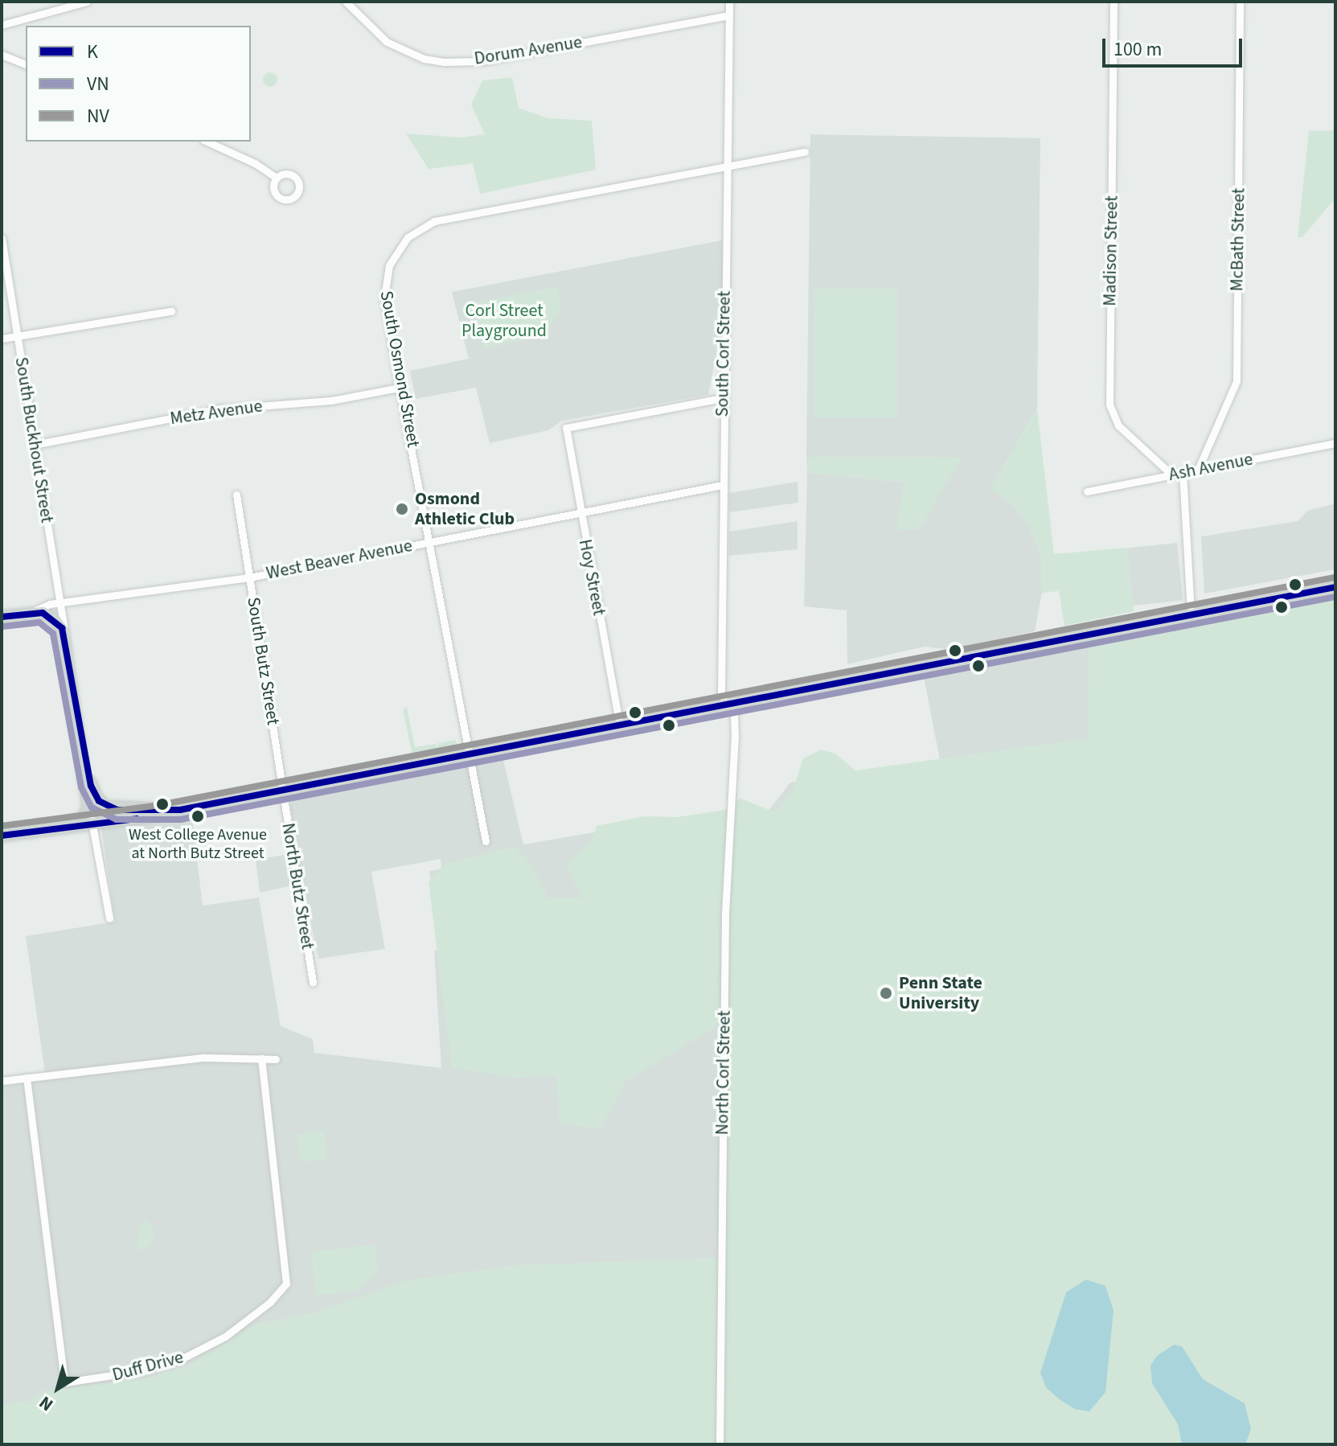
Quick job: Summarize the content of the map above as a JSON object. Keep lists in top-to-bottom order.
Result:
{
  "streets": {
    "main road": ["South Buckhout Street", "West Beaver Avenue"],
    "street": [
      "Dorum Avenue",
      "McBath Street",
      "Madison Street",
      "South Corl Street",
      "South Osmond Street",
      "Metz Avenue",
      "Ash Avenue",
      "Hoy Street",
      "South Butz Street",
      "North Butz Street",
      "North Corl Street",
      "Duff Drive"
    ]
  },
  "crossings": [
    ["Dorum Avenue", "South Corl Street"],
    ["McBath Street", "Ash Avenue"],
    ["Madison Street", "Ash Avenue"],
    ["South Corl Street", "South Osmond Street"],
    ["South Corl Street", "West Beaver Avenue"],
    ["South Corl Street", "Hoy Street"],
    ["South Corl Street", "North Corl Street"],
    ["South Osmond Street", "Metz Avenue"],
    ["South Osmond Street", "West Beaver Avenue"],
    ["Metz Avenue", "South Buckhout Street"],
    ["South Buckhout Street", "West Beaver Avenue"],
    ["West Beaver Avenue", "Hoy Street"],
    ["West Beaver Avenue", "South Butz Street"],
    ["South Butz Street", "North Butz Street"]
  ],
  "parks": ["Corl Street Playground"],
  "places": ["Osmond Athletic Club", "West College Avenue at North Butz Street", "Penn State University"],
  "lines": ["transit line NV", "transit line K", "transit line VN"],
  "legend": ["K", "VN", "NV"],
  "scale_bar": "100 m",
  "north": "bottom left"
}
